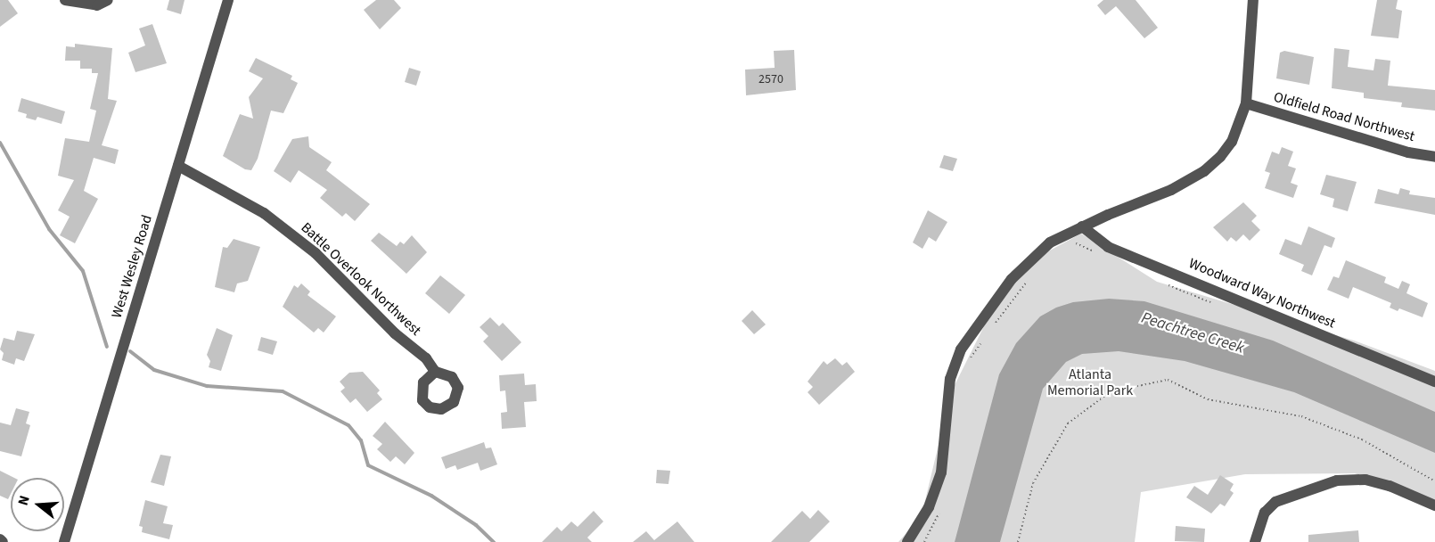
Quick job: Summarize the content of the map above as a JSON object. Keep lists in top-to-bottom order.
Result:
{
  "streets": {
    "street": [
      "Oldfield Road Northwest",
      "West Wesley Road",
      "Battle Overlook Northwest",
      "Woodward Way Northwest"
    ]
  },
  "crossings": [
    ["West Wesley Road", "Battle Overlook Northwest"]
  ],
  "water": ["Peachtree Creek"],
  "parks": ["Atlanta Memorial Park"],
  "house_numbers": ["2570"],
  "north": "left"
}
